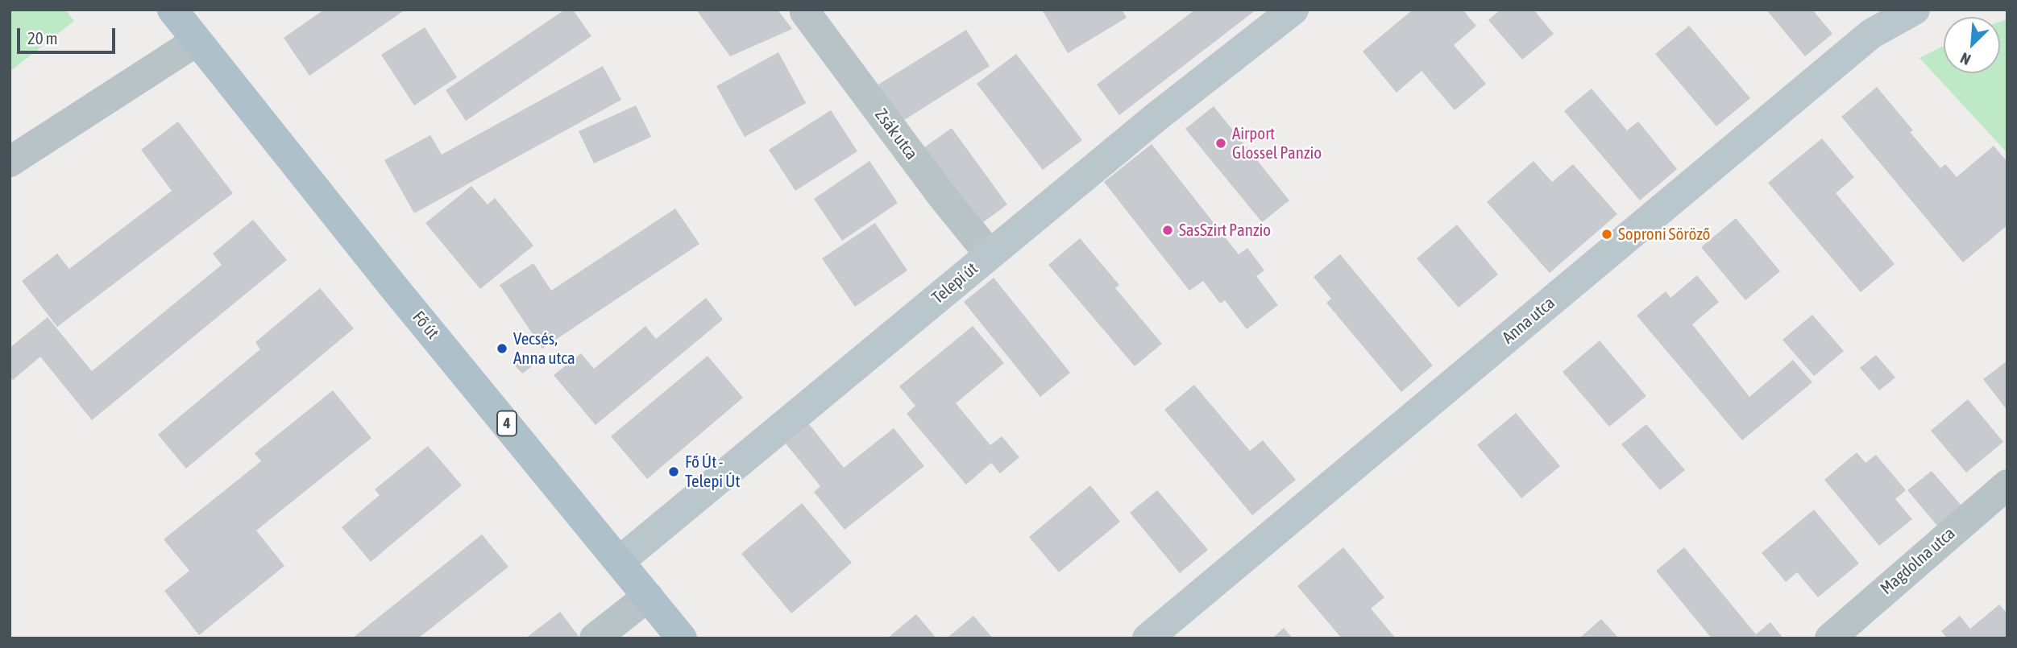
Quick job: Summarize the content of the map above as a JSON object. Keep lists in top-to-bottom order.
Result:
{
  "streets": {
    "main road": [
      "Telepi út",
      "Anna utca",
      "Fő út",
      "4"
    ],
    "street": ["Zsák utca", "Magdolna utca"]
  },
  "crossings": [
    ["Zsák utca", "Telepi út"],
    ["Telepi út", "Fő út"]
  ],
  "places": [
    "Airport Glossel Panzio",
    "SasSzirt Panzio",
    "Soproni Söröző",
    "Vecsés, Anna utca",
    "Fő Út - Telepi Út"
  ],
  "scale_bar": "20 m",
  "north": "bottom left"
}
